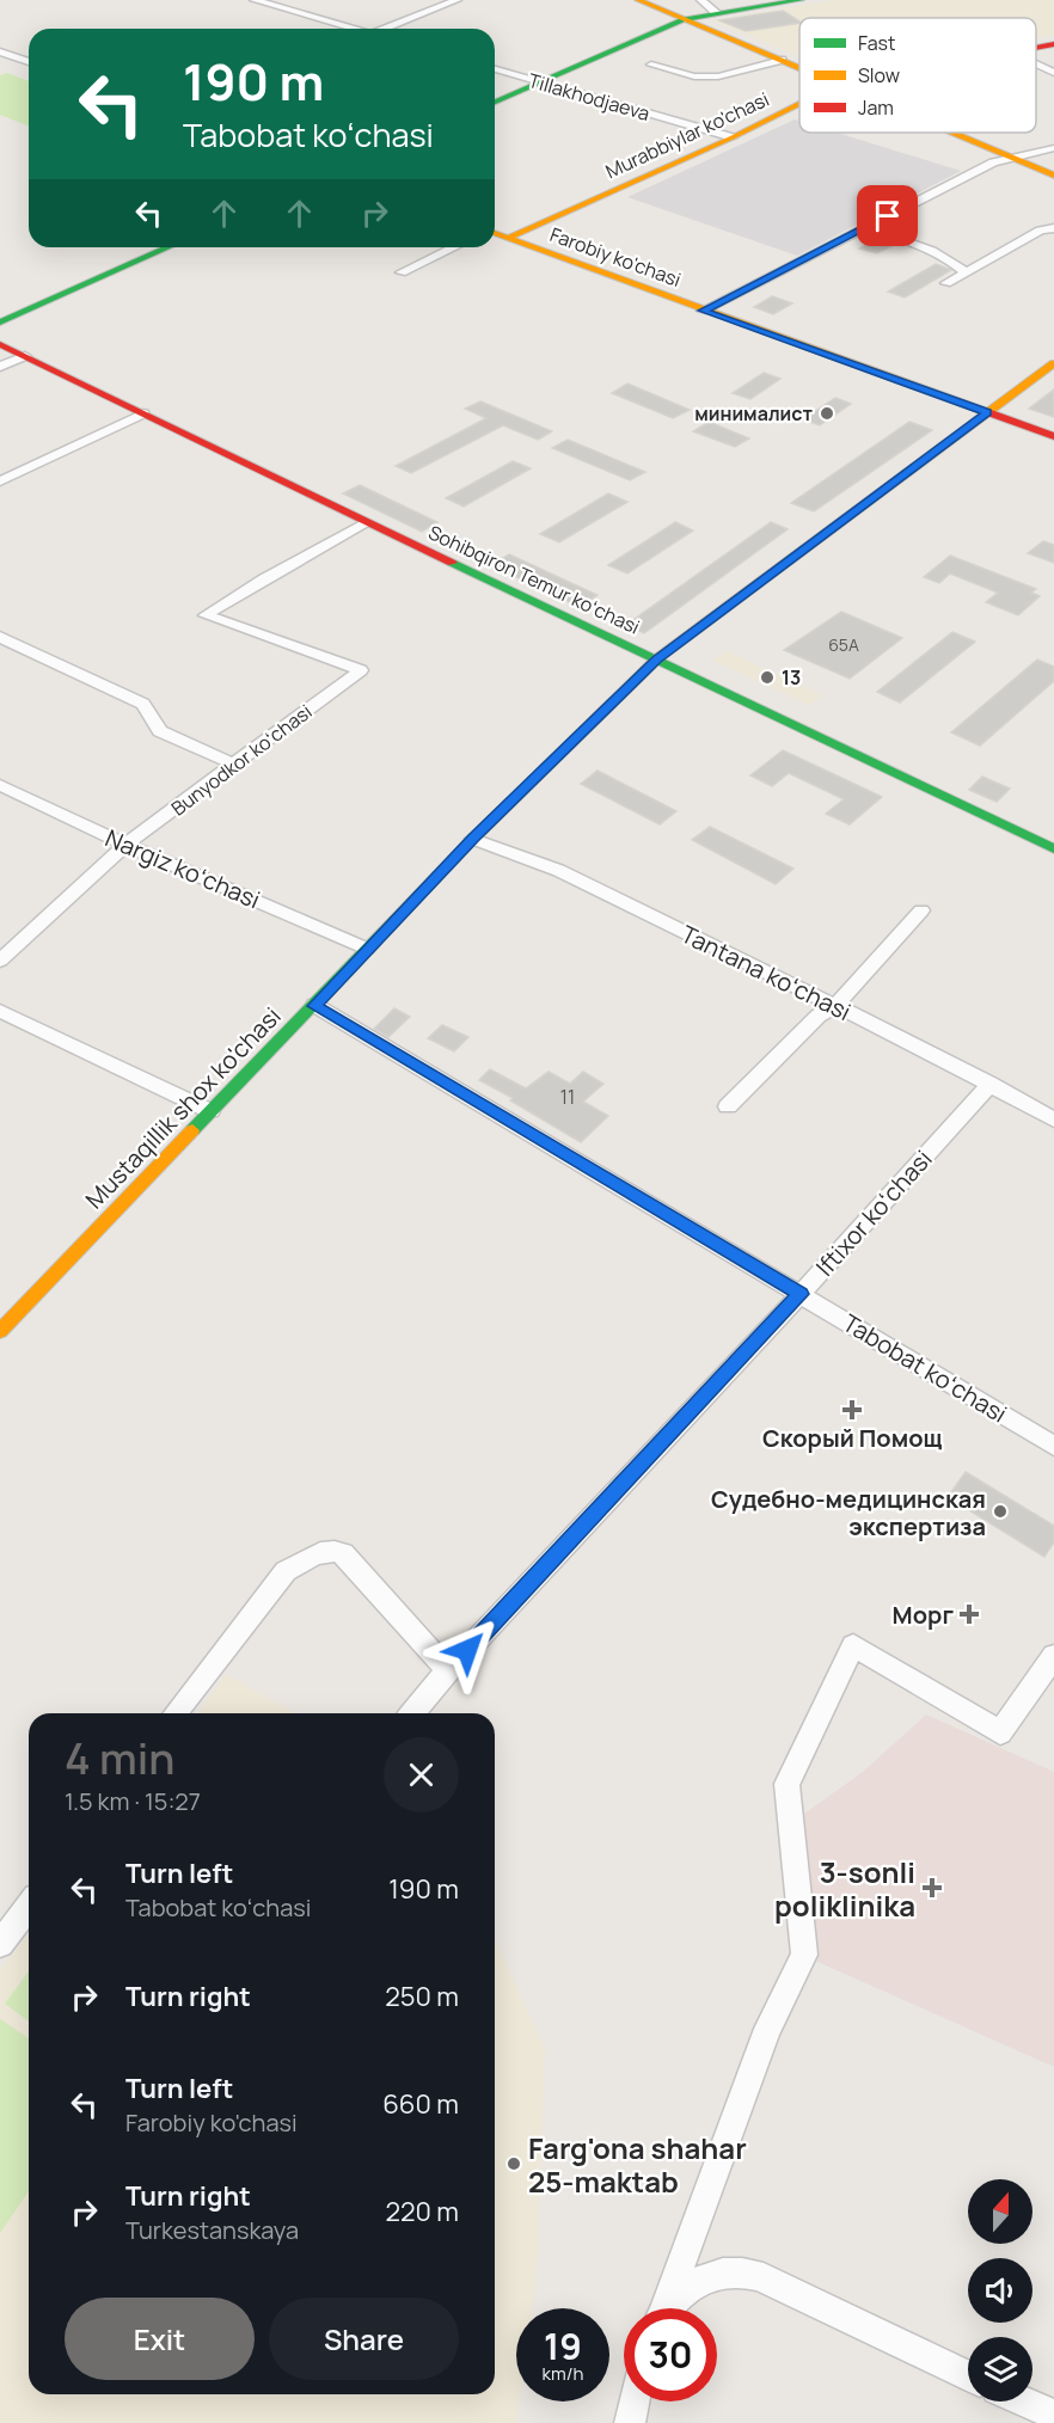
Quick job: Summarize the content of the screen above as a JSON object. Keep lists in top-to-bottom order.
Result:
{
  "streets": {
    "main road": [
      "Murabbiylar ko'chasi",
      "Farobiy ko'chasi",
      "Sohibqiron Temur koʻchasi",
      "Mustaqillik shox ko'chasi"
    ],
    "street": [
      "Tillakhodjaeva",
      "Bunyodkor koʻchasi",
      "Nargiz koʻchasi",
      "Tantana koʻchasi",
      "Iftixor koʻchasi",
      "Tabobat koʻchasi"
    ]
  },
  "crossings": [
    ["Tillakhodjaeva", "Murabbiylar ko'chasi"],
    ["Murabbiylar ko'chasi", "Farobiy ko'chasi"],
    ["Farobiy ko'chasi", "Mustaqillik shox ko'chasi"],
    ["Sohibqiron Temur koʻchasi", "Bunyodkor koʻchasi"],
    ["Sohibqiron Temur koʻchasi", "Mustaqillik shox ko'chasi"],
    ["Bunyodkor koʻchasi", "Nargiz koʻchasi"],
    ["Nargiz koʻchasi", "Mustaqillik shox ko'chasi"],
    ["Tantana koʻchasi", "Mustaqillik shox ko'chasi"],
    ["Tantana koʻchasi", "Iftixor koʻchasi"],
    ["Mustaqillik shox ko'chasi", "Tabobat koʻchasi"],
    ["Iftixor koʻchasi", "Tabobat koʻchasi"]
  ],
  "places": {
    "other": [
      "минималист",
      "13",
      "Судебно-медицинская экспертиза",
      "Farg'ona shahar 25-maktab"
    ],
    "health": ["Скорый Помощ", "Морг", "3-sonli poliklinika"]
  },
  "house_numbers": ["65A", "11"],
  "legend": ["Fast", "Slow", "Jam"],
  "north": "top",
  "page": {
    "turn": ["190 m", "Tabobat koʻchasi"],
    "heading": ["4 min", "1.5 km · 15:27"],
    "list": [
      {
        "name": "Turn left",
        "note": "Tabobat koʻchasi",
        "value": "190 m"
      },
      {
        "name": "Turn right",
        "value": "250 m"
      },
      {
        "name": "Turn left",
        "note": "Farobiy ko'chasi",
        "value": "660 m"
      },
      {
        "name": "Turn right",
        "note": "Turkestanskaya",
        "value": "220 m"
      }
    ],
    "buttons": ["Exit", "Share"],
    "speed": "19 km/h",
    "limit": "30"
  }
}
